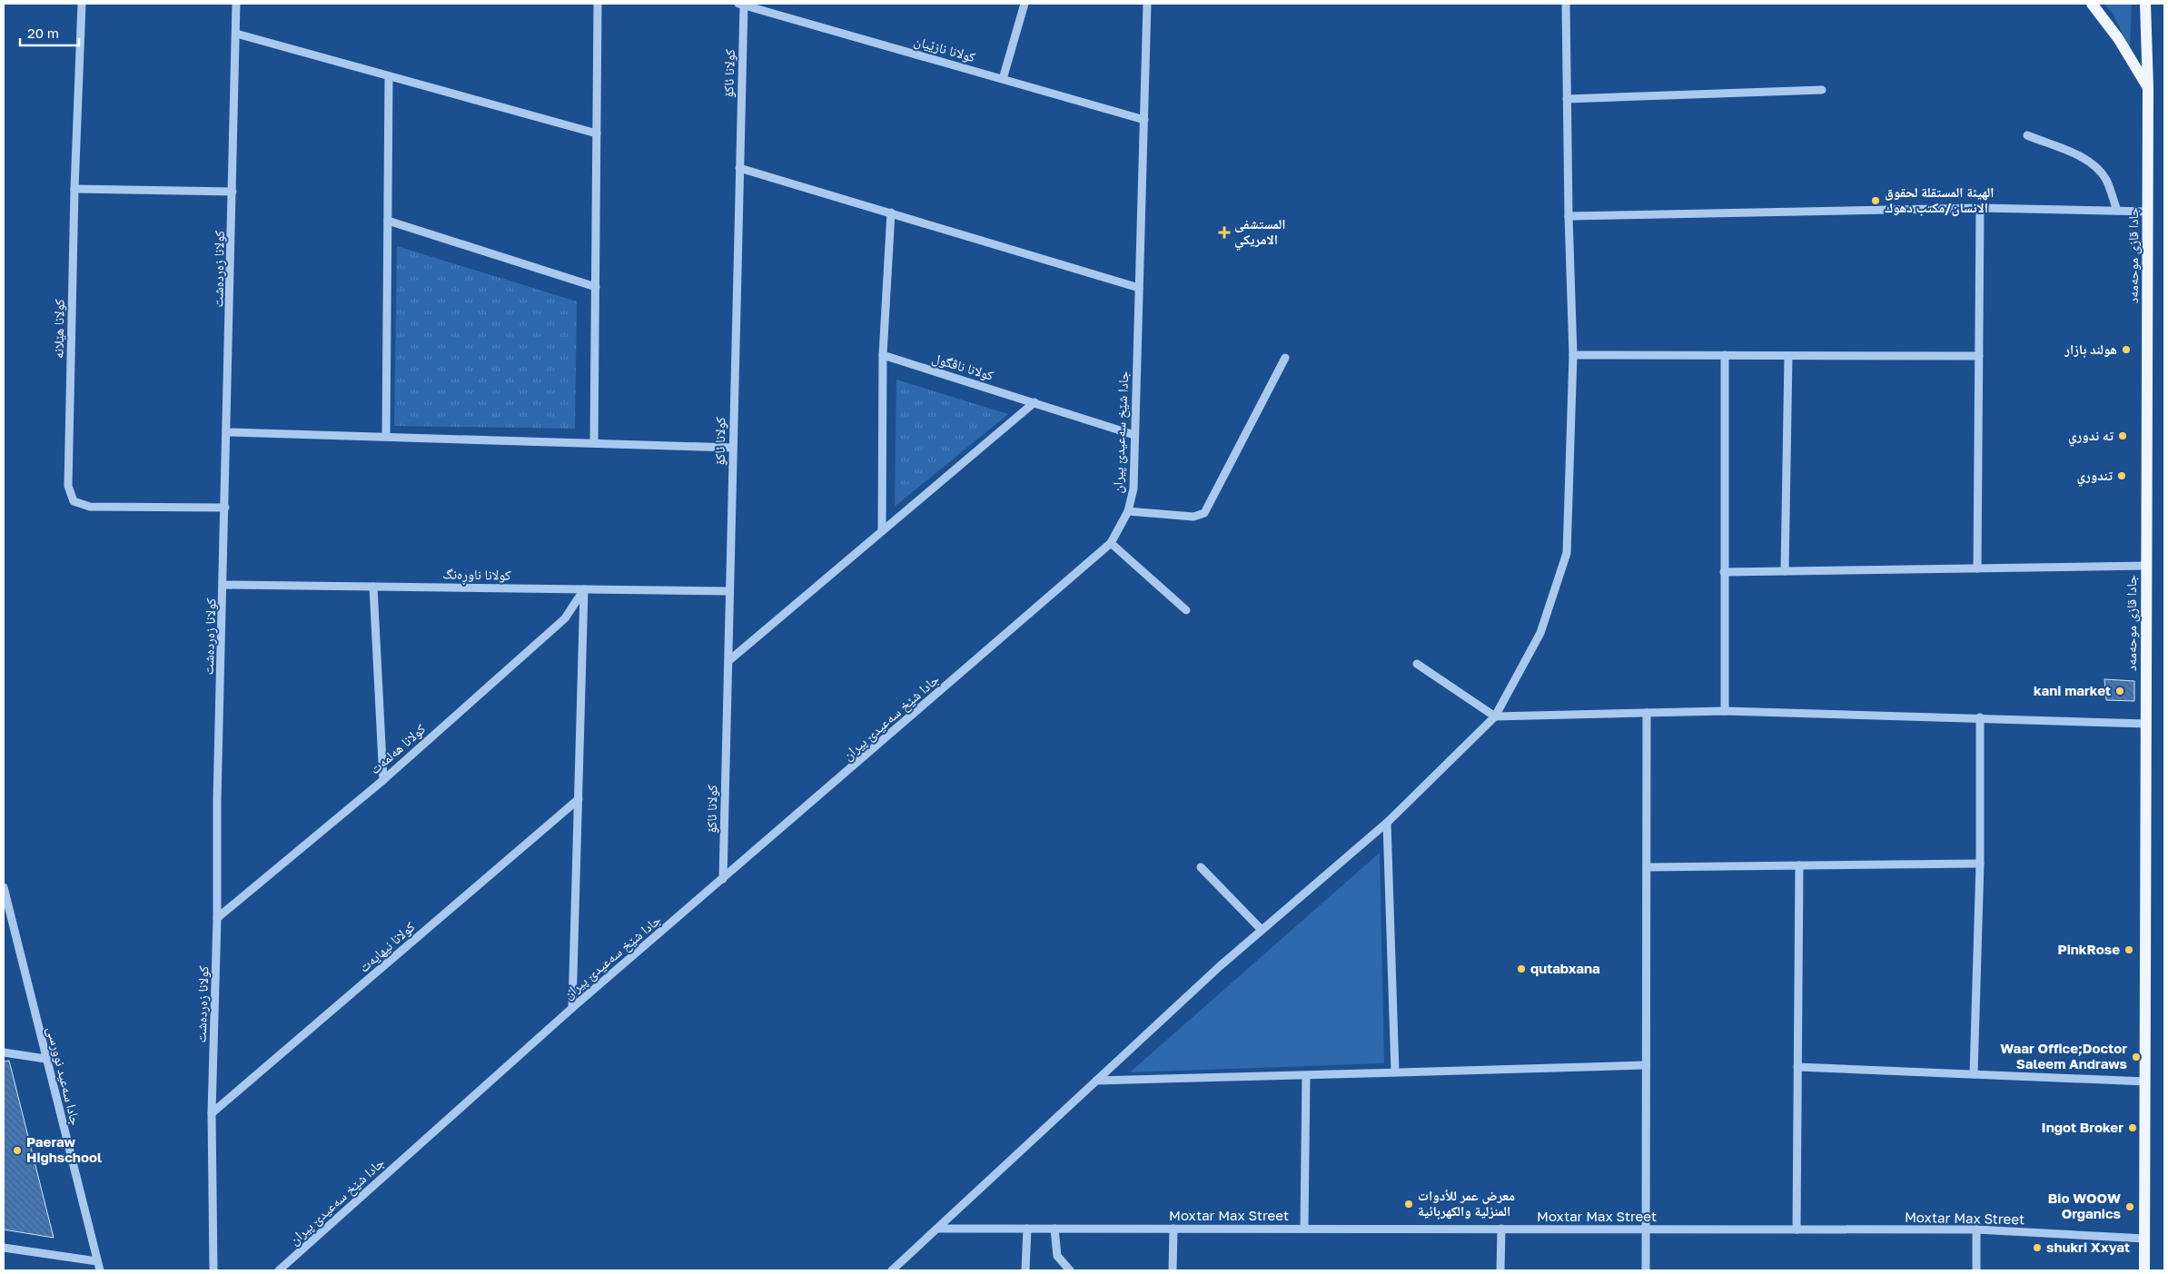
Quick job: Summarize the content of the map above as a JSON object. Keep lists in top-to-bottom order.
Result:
{
  "streets": {
    "main road": ["جادا قازی موحەمەد"],
    "street": [
      "کولانا نازێیان",
      "کولانا ئاکۆ",
      "کولانا زەردەشت",
      "کولانا هێلانە",
      "کولانا ناڤگول",
      "جادا شێخ سەعیدێ پیران",
      "کولانا ناوڕەنگ",
      "کولانا هەلمەت",
      "کولانا نیهایەت",
      "جادا سەعید نوورسی",
      "Moxtar Max Street"
    ]
  },
  "crossings": [
    ["کولانا نازێیان", "کولانا ئاکۆ"],
    ["کولانا نازێیان", "جادا شێخ سەعیدێ پیران"],
    ["کولانا ئاکۆ", "جادا شێخ سەعیدێ پیران"],
    ["کولانا ئاکۆ", "کولانا ناوڕەنگ"],
    ["جادا قازی موحەمەد", "Moxtar Max Street"],
    ["کولانا زەردەشت", "کولانا هێلانە"],
    ["کولانا زەردەشت", "کولانا ناوڕەنگ"],
    ["کولانا زەردەشت", "کولانا هەلمەت"],
    ["کولانا زەردەشت", "کولانا نیهایەت"],
    ["کولانا ناڤگول", "جادا شێخ سەعیدێ پیران"],
    ["کولانا ناوڕەنگ", "کولانا هەلمەت"]
  ],
  "places": {
    "other": [
      "الهيئة المستقلة لحقوق الانسان/مكتب دهوك",
      "هولند بازار",
      "ته ندوري",
      "تندوري",
      "kani market",
      "PinkRose",
      "qutabxana",
      "Waar Office;Doctor Saleem Andraws",
      "Ingot Broker",
      "Paeraw Highschool",
      "معرض عمر للأدوات المنزلية والكهربائية",
      "Bio WOOW Organics",
      "shukri Xxyat"
    ],
    "health": ["المستشفى الامريكي"]
  },
  "scale_bar": "20 m"
}
